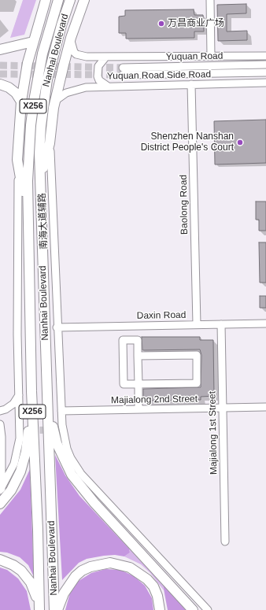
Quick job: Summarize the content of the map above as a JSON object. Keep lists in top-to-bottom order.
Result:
{
  "streets": {
    "main road": ["Nanhai Boulevard", "X256"],
    "street": [
      "Yuquan Road",
      "Yuquan Road Side Road",
      "Baolong Road",
      "南海大道辅路",
      "Daxin Road",
      "Majialong 2nd Street",
      "Majialong 1st Street"
    ]
  },
  "crossings": [
    ["Yuquan Road Side Road", "Baolong Road"],
    ["Baolong Road", "Daxin Road"],
    ["南海大道辅路", "Daxin Road"],
    ["南海大道辅路", "Majialong 2nd Street"],
    ["Daxin Road", "Majialong 1st Street"],
    ["Majialong 2nd Street", "Majialong 1st Street"]
  ],
  "places": ["万昌商业广场", "Shenzhen Nanshan District People's Court"]
}
